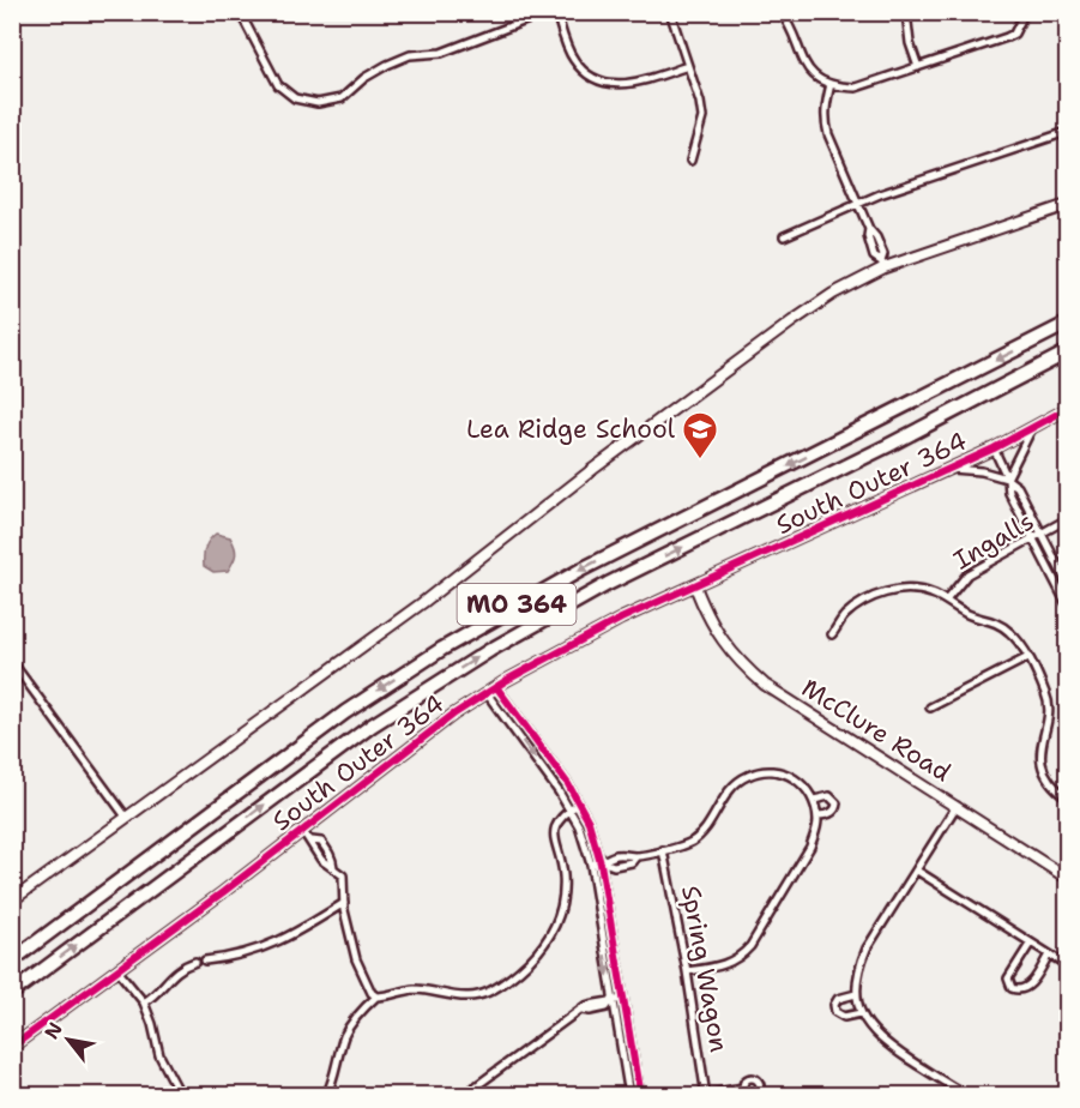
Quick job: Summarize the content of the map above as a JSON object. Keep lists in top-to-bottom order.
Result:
{
  "streets": {
    "highway": ["MO 364"],
    "street": [
      "South Outer 364",
      "Ingalls",
      "McClure Road",
      "Spring Wagon"
    ]
  },
  "crossings": [
    ["South Outer 364", "McClure Road"]
  ],
  "places": {
    "school or university": ["Lea Ridge School"]
  },
  "north": "top left"
}
